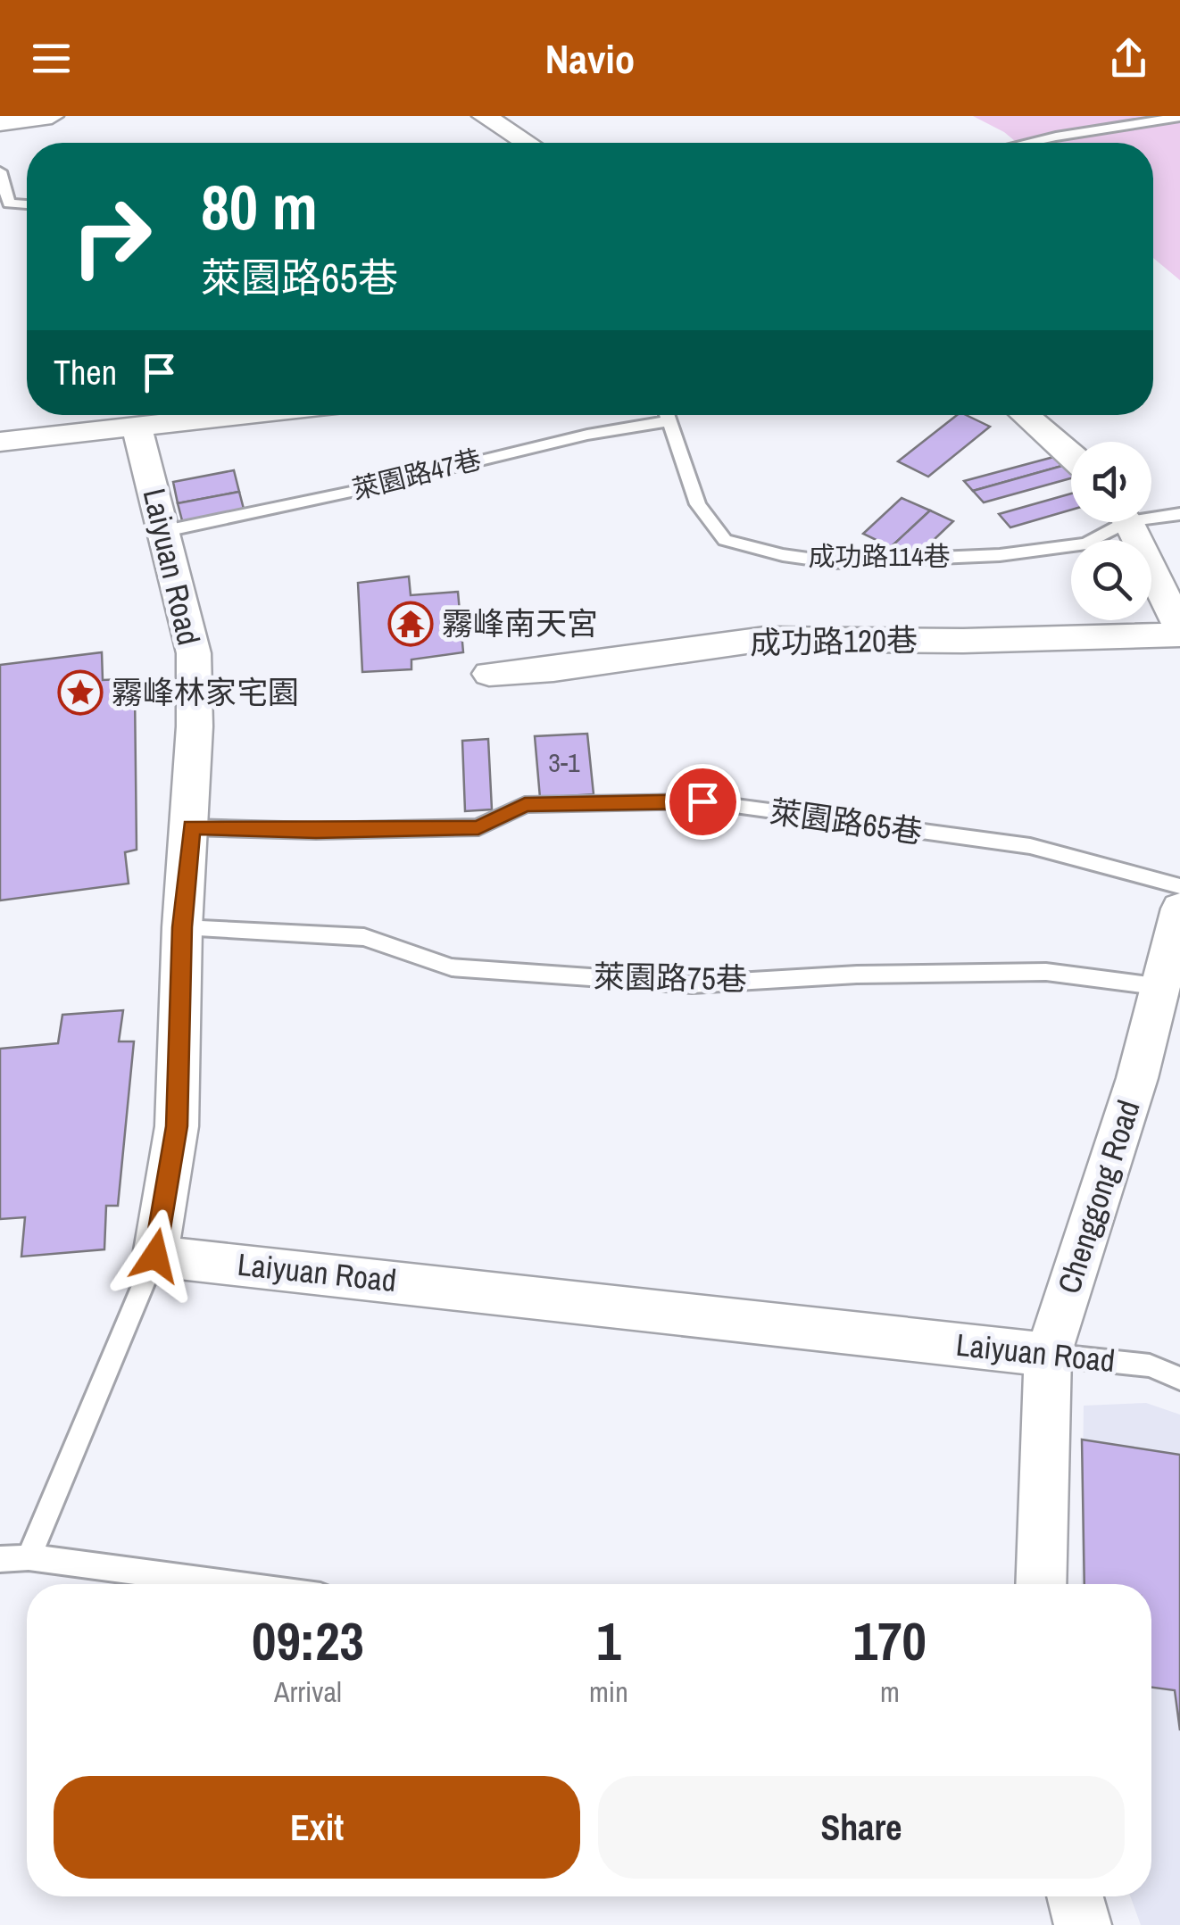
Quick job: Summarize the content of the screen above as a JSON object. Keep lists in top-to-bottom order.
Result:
{
  "streets": {
    "street": ["Laiyuan Road", "成功路120巷", "Chenggong Road"],
    "lane": [
      "萊園路47巷",
      "成功路114巷",
      "萊園路65巷",
      "萊園路75巷"
    ]
  },
  "crossings": [
    ["萊園路47巷", "成功路114巷"],
    ["萊園路47巷", "Laiyuan Road"],
    ["Laiyuan Road", "萊園路65巷"],
    ["Laiyuan Road", "萊園路75巷"],
    ["Laiyuan Road", "Chenggong Road"],
    ["萊園路75巷", "Chenggong Road"]
  ],
  "places": {
    "temple": ["霧峰南天宮"],
    "place": ["霧峰林家宅園"]
  },
  "house_numbers": ["3-1"],
  "page": {
    "header": "Navio",
    "turn": ["80 m", "萊園路65巷"],
    "then": "Then",
    "eta": [
      "09:23",
      "Arrival",
      "1",
      "min",
      "170",
      "m"
    ],
    "buttons": ["Exit", "Share"]
  }
}
